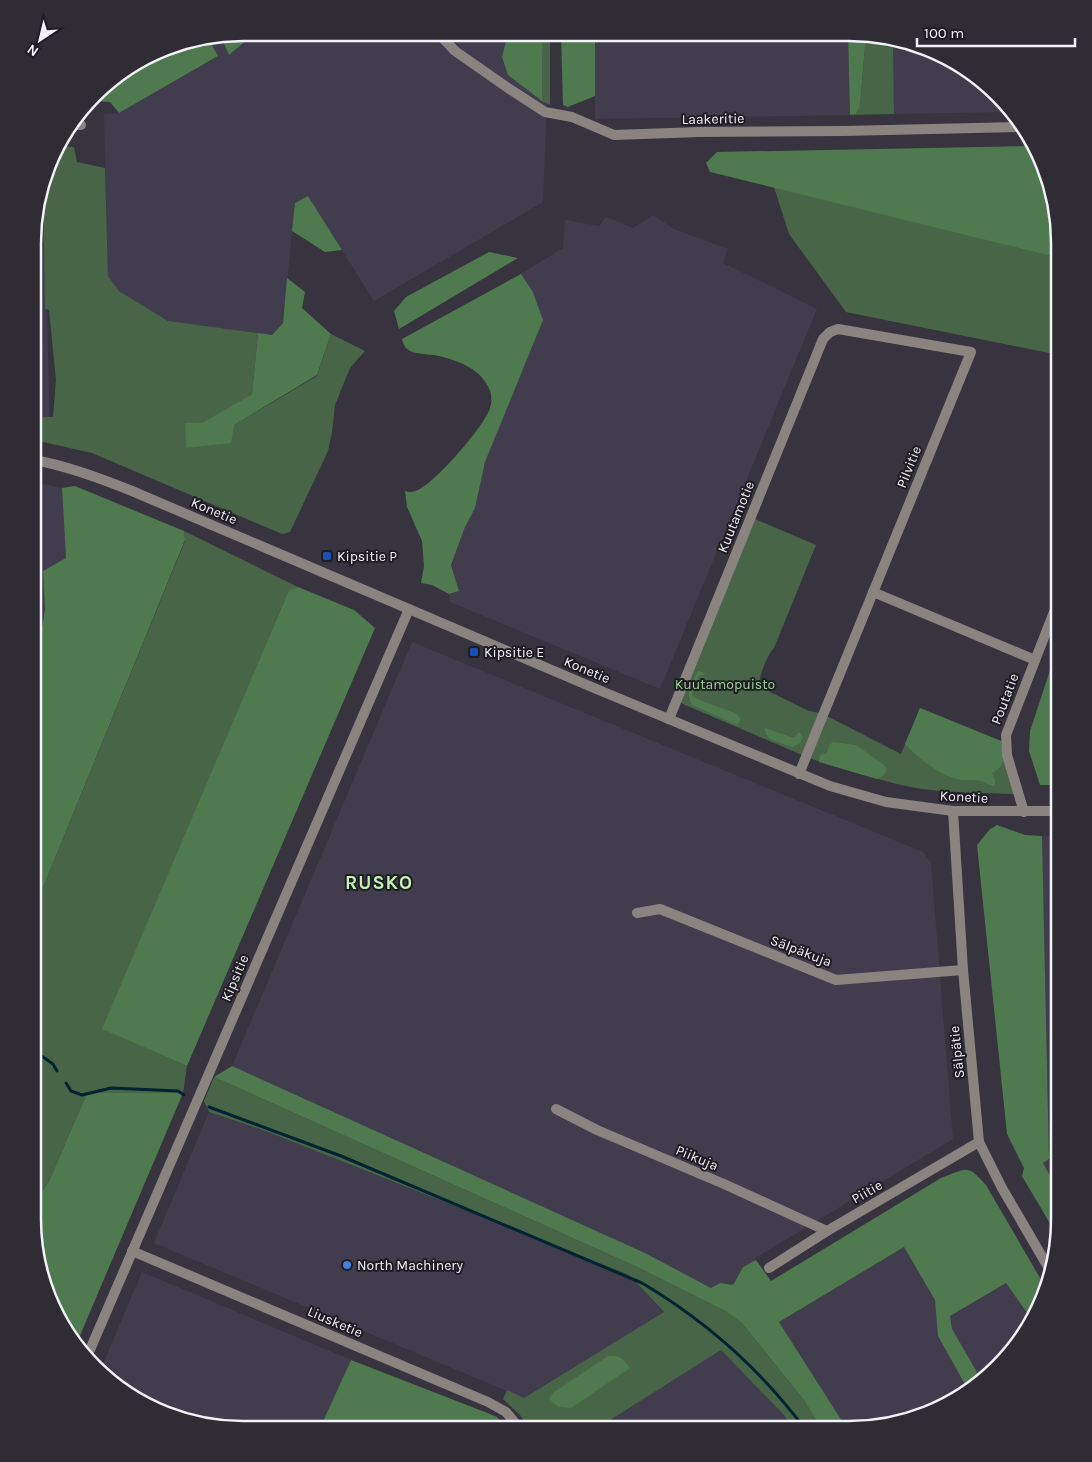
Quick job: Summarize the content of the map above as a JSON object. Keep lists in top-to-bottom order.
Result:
{
  "streets": {
    "street": [
      "Laakeritie",
      "Pilvitie",
      "Konetie",
      "Kuutamotie",
      "Poutatie",
      "Sälpäkuja",
      "Kipsitie",
      "Sälpätie",
      "Piikuja",
      "Piitie",
      "Liusketie"
    ]
  },
  "crossings": [
    ["Pilvitie", "Konetie"],
    ["Pilvitie", "Kuutamotie"],
    ["Konetie", "Kuutamotie"],
    ["Konetie", "Poutatie"],
    ["Konetie", "Kipsitie"],
    ["Konetie", "Sälpätie"],
    ["Sälpäkuja", "Sälpätie"],
    ["Kipsitie", "Liusketie"],
    ["Sälpätie", "Piitie"],
    ["Piikuja", "Piitie"]
  ],
  "districts": ["RUSKO"],
  "parks": ["Kuutamopuisto"],
  "places": {
    "transit": ["Kipsitie P", "Kipsitie E"],
    "other": ["North Machinery"]
  },
  "scale_bar": "100 m",
  "north": "bottom left"
}
